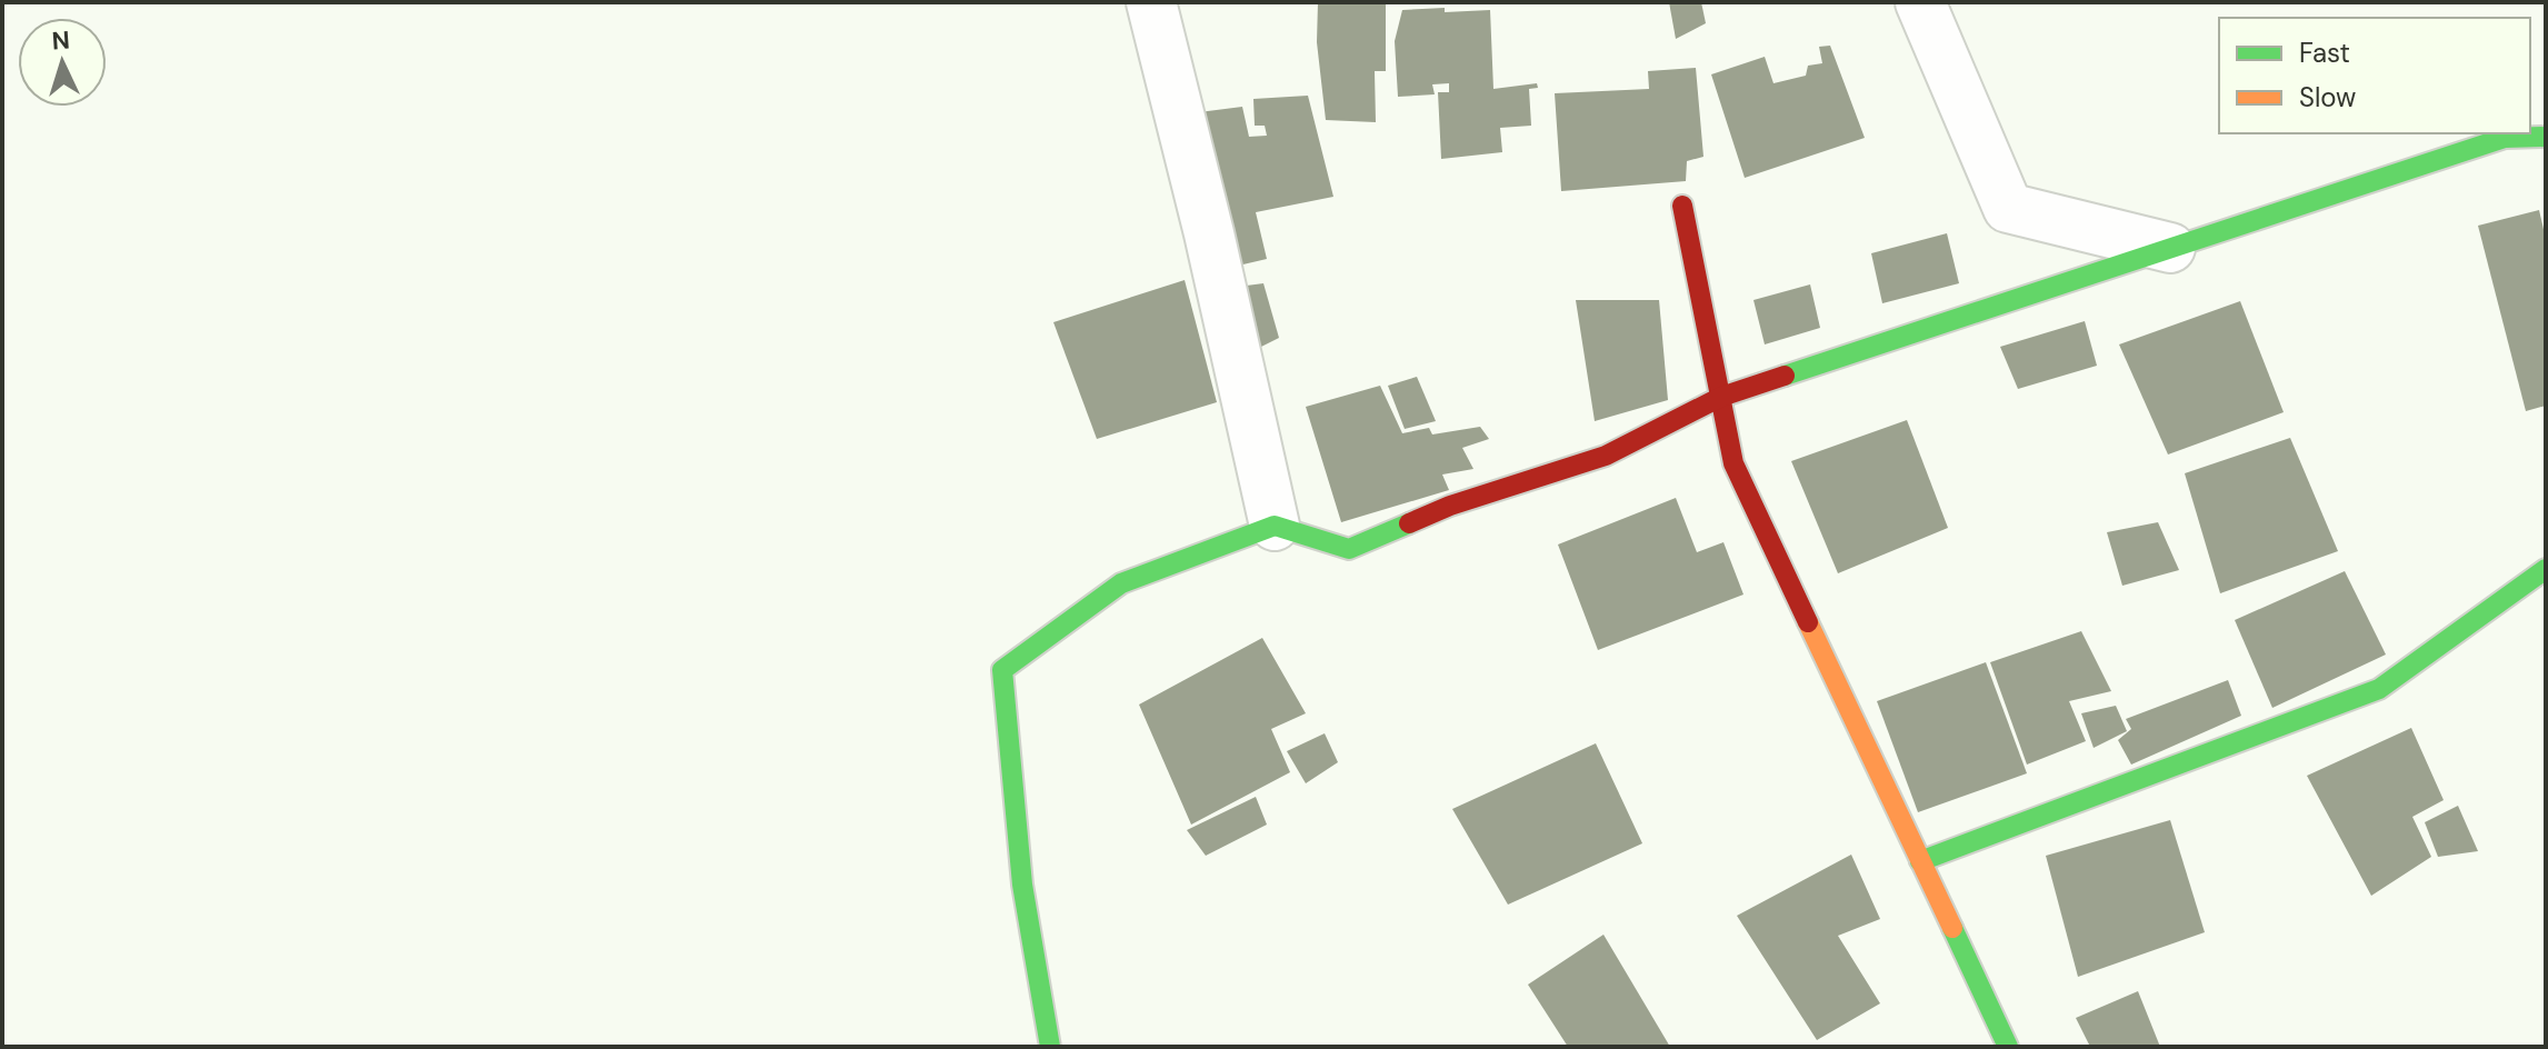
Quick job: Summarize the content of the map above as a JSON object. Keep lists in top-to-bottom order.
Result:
{
  "legend": ["Fast", "Slow"],
  "north": "top"
}
